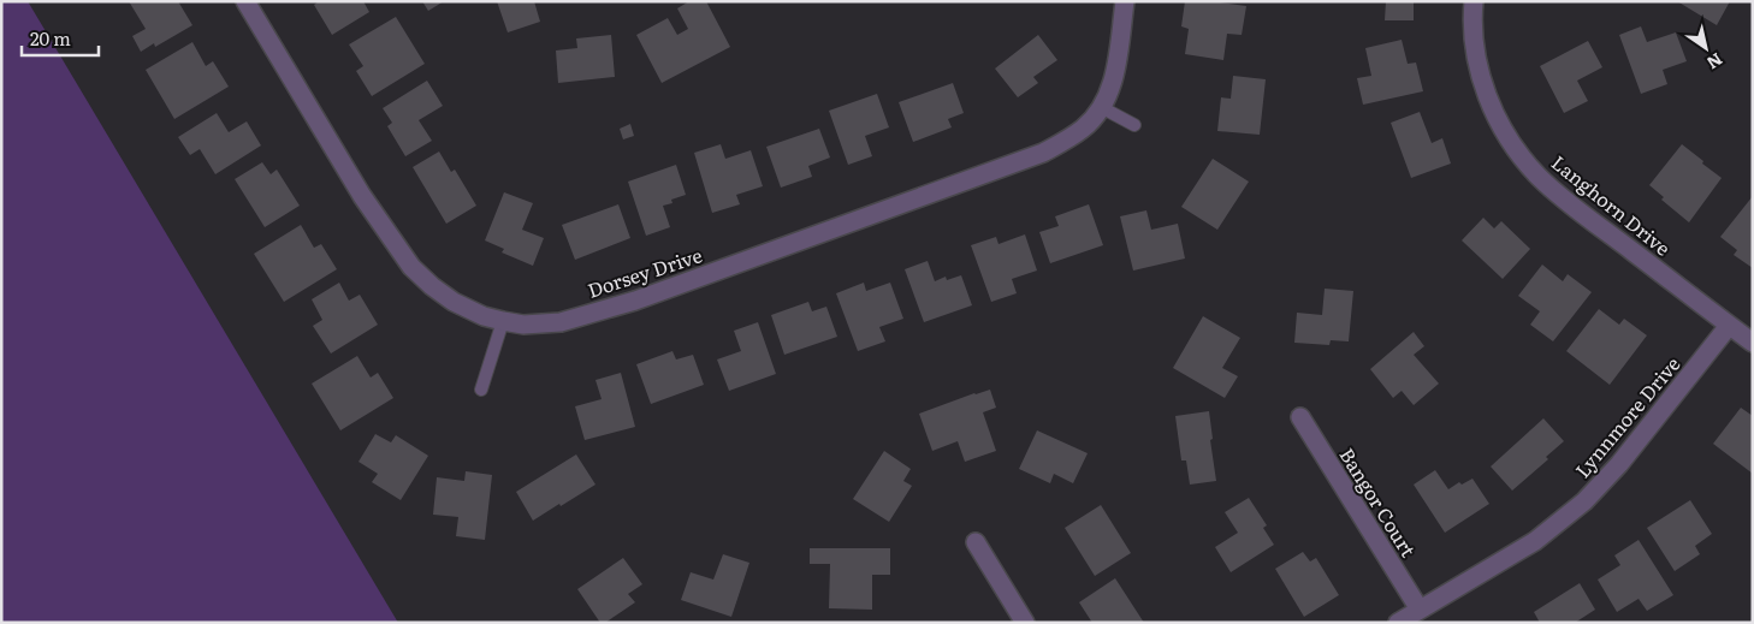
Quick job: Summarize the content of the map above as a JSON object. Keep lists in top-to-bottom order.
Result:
{
  "streets": {
    "street": [
      "Langhorn Drive",
      "Dorsey Drive",
      "Lynnmore Drive",
      "Bangor Court"
    ]
  },
  "crossings": [
    ["Langhorn Drive", "Lynnmore Drive"],
    ["Lynnmore Drive", "Bangor Court"]
  ],
  "scale_bar": "20 m",
  "north": "bottom right"
}
